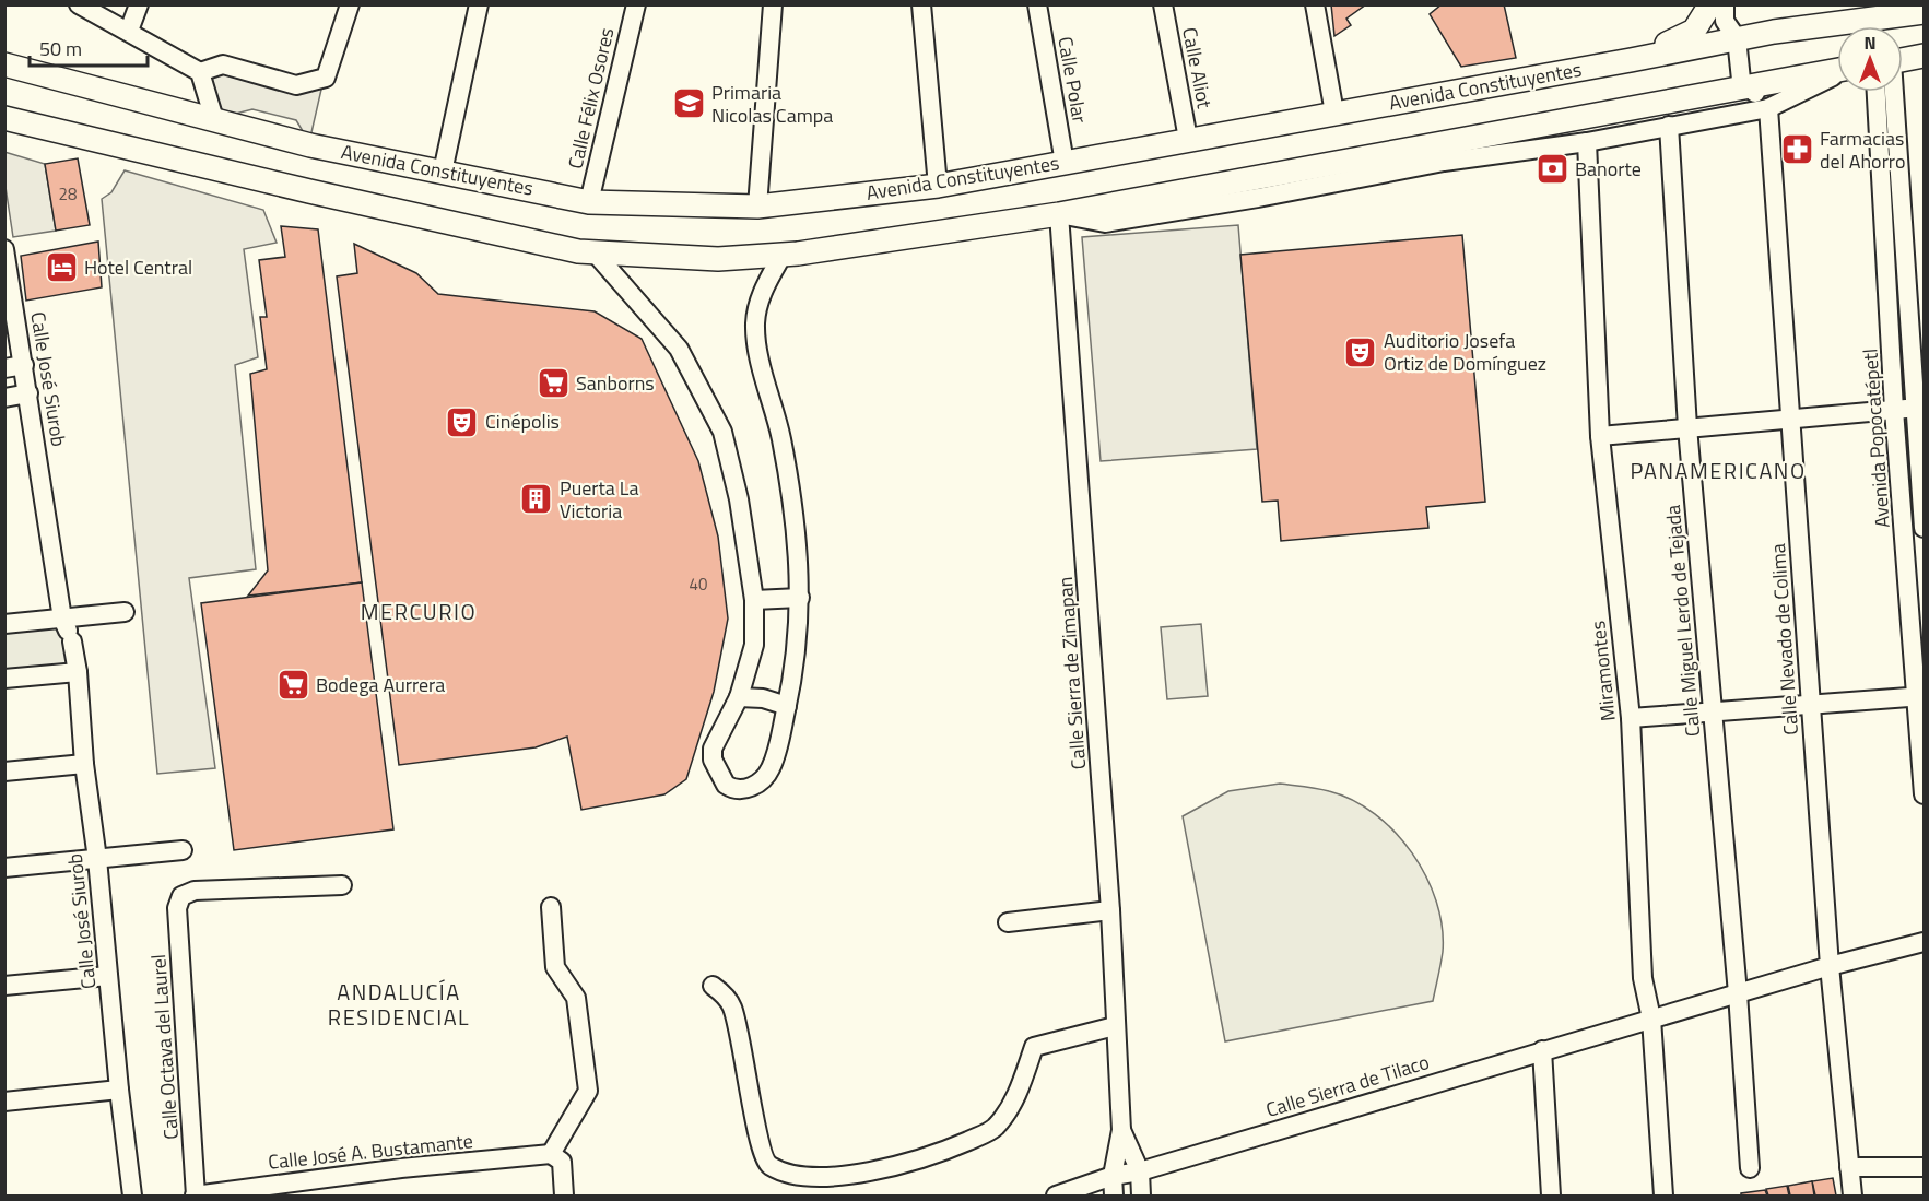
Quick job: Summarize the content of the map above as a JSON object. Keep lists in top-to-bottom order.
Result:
{
  "streets": {
    "main road": ["Avenida Constituyentes"],
    "street": [
      "Calle Aliot",
      "Calle Polar",
      "Calle Félix Osores",
      "Calle José Siurob",
      "Avenida Popocatépetl",
      "Calle Miguel Lerdo de Tejada",
      "Calle Nevado de Colima",
      "Miramontes",
      "Calle Sierra de Zimapan",
      "Calle Octava del Laurel",
      "Calle Sierra de Tilaco",
      "Calle José A. Bustamante"
    ]
  },
  "crossings": [
    ["Calle Aliot", "Avenida Constituyentes"],
    ["Calle Polar", "Avenida Constituyentes"],
    ["Avenida Constituyentes", "Calle Félix Osores"],
    ["Calle Miguel Lerdo de Tejada", "Calle Sierra de Tilaco"],
    ["Calle Nevado de Colima", "Calle Sierra de Tilaco"],
    ["Miramontes", "Calle Sierra de Tilaco"],
    ["Calle Sierra de Zimapan", "Calle Sierra de Tilaco"],
    ["Calle Octava del Laurel", "Calle José A. Bustamante"]
  ],
  "districts": ["PANAMERICANO", "MERCURIO", "ANDALUCÍA RESIDENCIAL"],
  "places": {
    "school or university": ["Primaria Nicolas Campa"],
    "pharmacy": ["Farmacias del Ahorro"],
    "bank": ["Banorte"],
    "hotel": ["Hotel Central"],
    "theatre": ["Auditorio Josefa Ortiz de Domínguez", "Cinépolis"],
    "supermarket": ["Sanborns", "Bodega Aurrera"],
    "building": ["Puerta La Victoria"]
  },
  "house_numbers": ["28", "40"],
  "scale_bar": "50 m",
  "north": "top"
}
